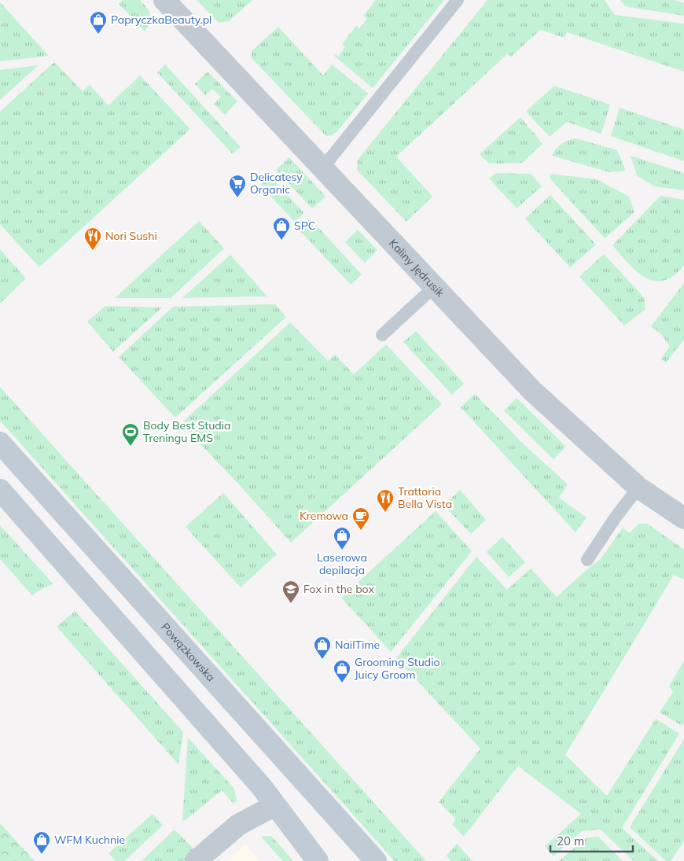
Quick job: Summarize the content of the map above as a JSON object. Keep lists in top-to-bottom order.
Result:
{
  "streets": {
    "main road": ["Powązkowska"],
    "street": ["Kaliny Jędrusik"]
  },
  "places": {
    "shop": [
      "PapryczkaBeauty.pl",
      "SPC",
      "Laserowa depilacja",
      "NailTime",
      "Grooming Studio Juicy Groom",
      "WFM Kuchnie"
    ],
    "supermarket": ["Delicatesy Organic"],
    "restaurant": ["Nori Sushi", "Trattoria Bella Vista"],
    "sports": ["Body Best Studia Treningu EMS"],
    "cafe": ["Kremowa"],
    "school or university": ["Fox in the box"]
  },
  "scale_bar": "20 m"
}
